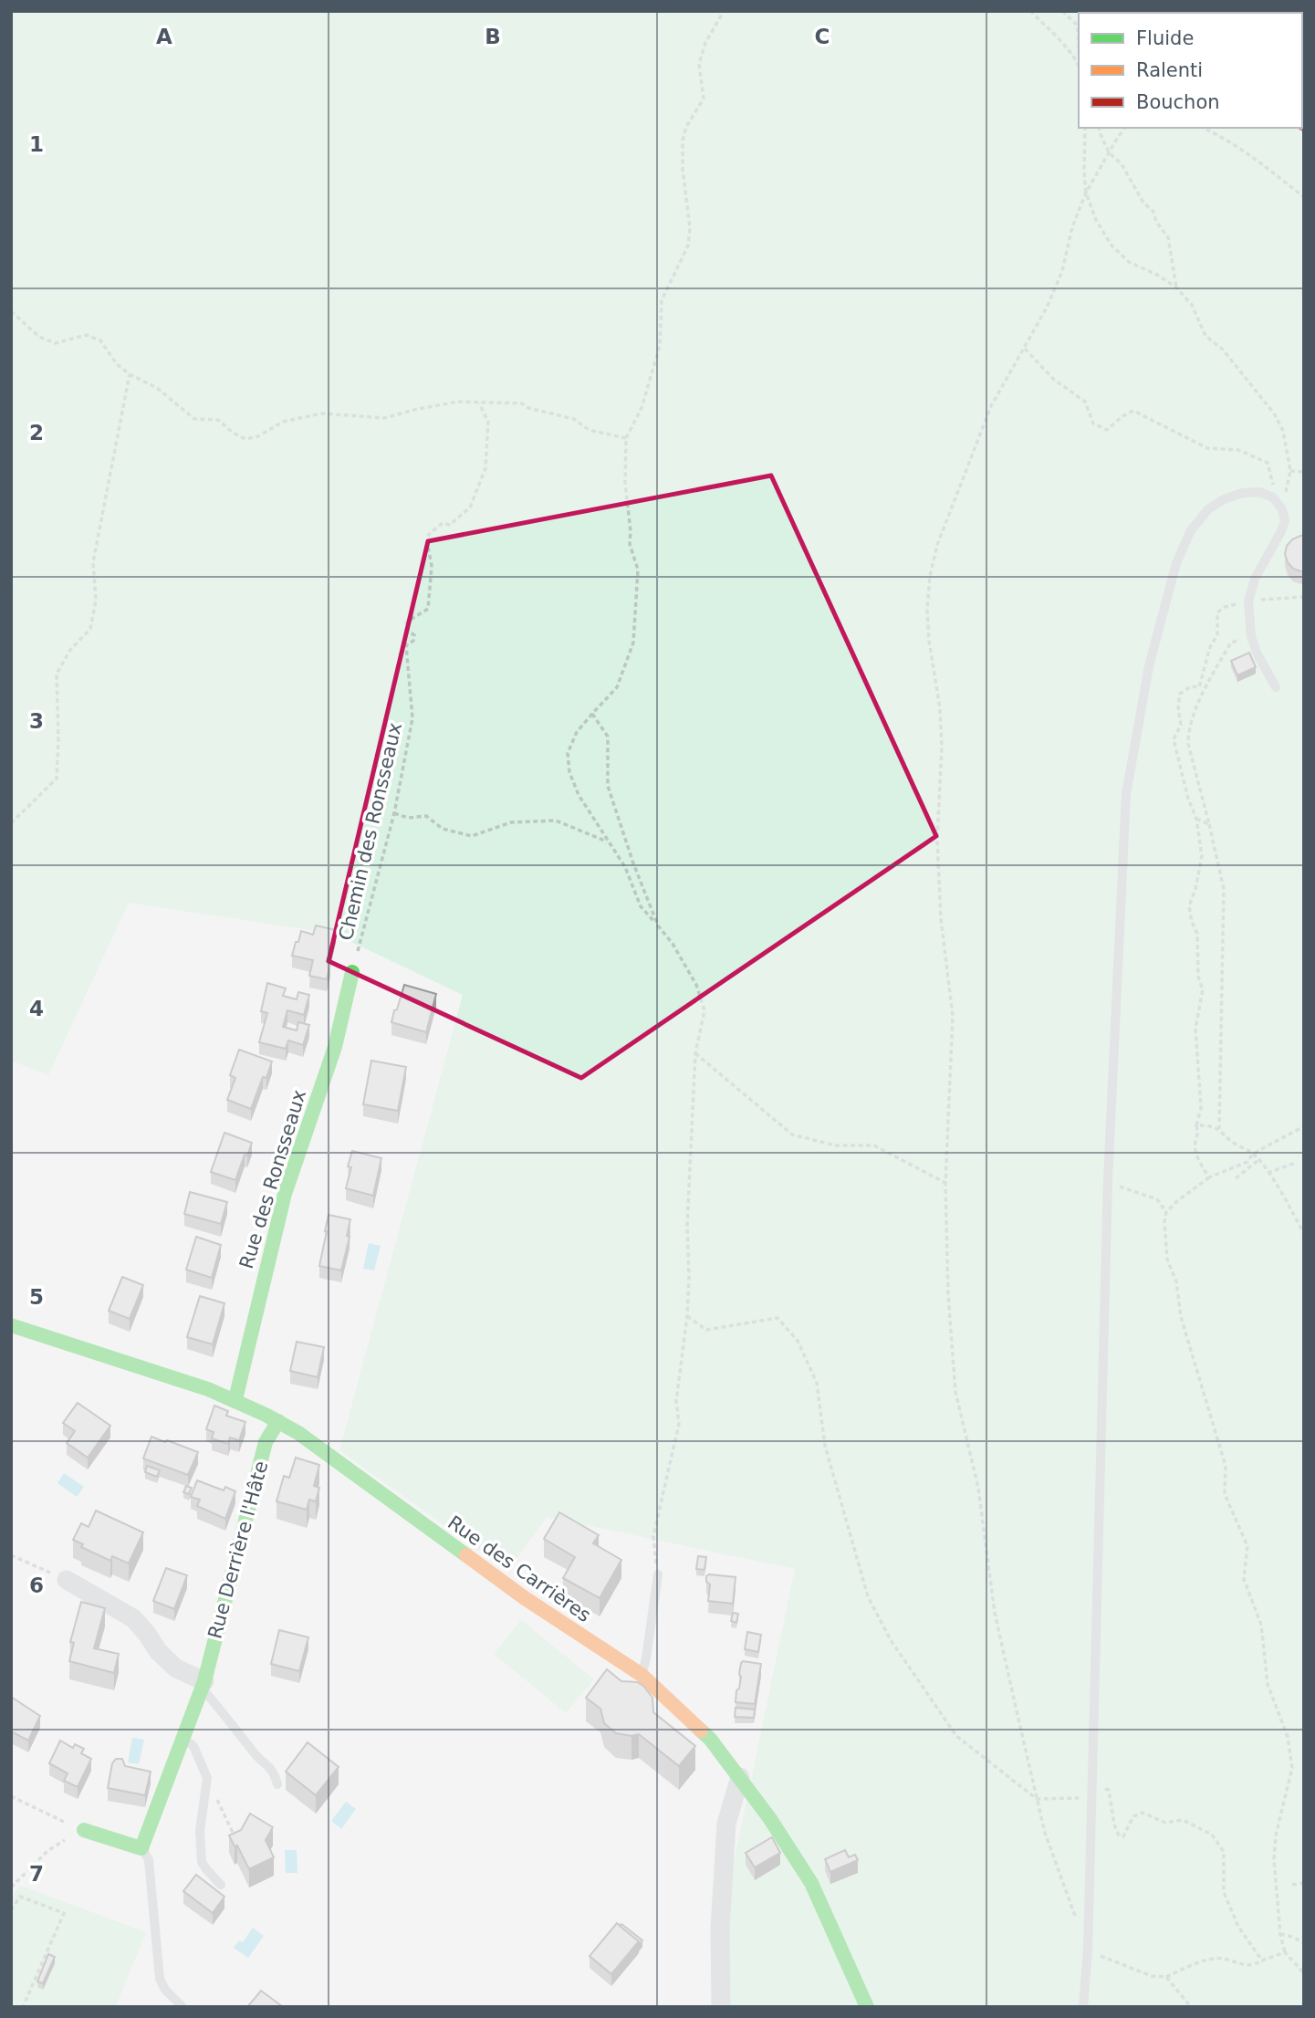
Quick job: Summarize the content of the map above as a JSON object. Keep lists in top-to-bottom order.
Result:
{
  "streets": {
    "street": ["Rue des Ronsseaux", "Rue Derrière l'Hâte", "Rue des Carrières"],
    "path": ["Chemin des Ronsseaux"]
  },
  "crossings": [
    ["Chemin des Ronsseaux", "Rue des Ronsseaux"],
    ["Rue des Ronsseaux", "Rue des Carrières"],
    ["Rue Derrière l'Hâte", "Rue des Carrières"]
  ],
  "legend": ["Fluide", "Ralenti", "Bouchon"],
  "grid": {
    "columns": ["A", "B", "C"],
    "rows": [
      "1",
      "2",
      "3",
      "4",
      "5",
      "6",
      "7"
    ]
  }
}
